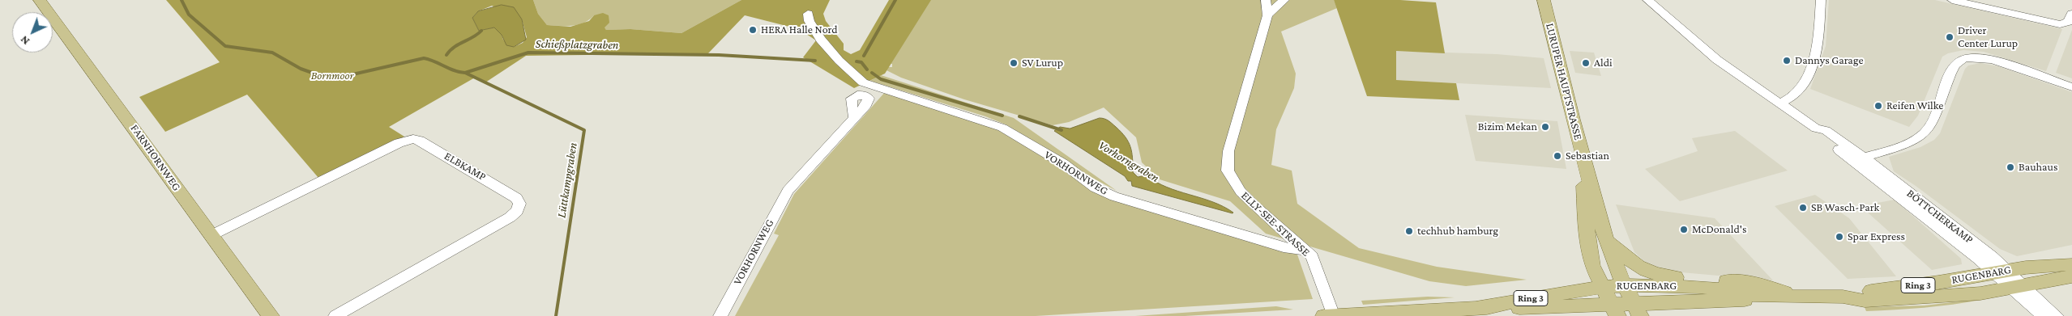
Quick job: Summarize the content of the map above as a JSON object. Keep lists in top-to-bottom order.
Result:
{
  "streets": {
    "main road": [
      "LURUPER HAUPTSTRASSE",
      "FARNHORNWEG",
      "RUGENBARG",
      "Ring 3"
    ],
    "street": [
      "ELBKAMP",
      "VORHORNWEG",
      "BÖTTCHERKAMP",
      "ELLY-SEE-STRASSE"
    ]
  },
  "crossings": [
    ["LURUPER HAUPTSTRASSE", "RUGENBARG"],
    ["LURUPER HAUPTSTRASSE", "Ring 3"],
    ["FARNHORNWEG", "ELBKAMP"],
    ["VORHORNWEG", "ELLY-SEE-STRASSE"],
    ["BÖTTCHERKAMP", "RUGENBARG"],
    ["ELLY-SEE-STRASSE", "Ring 3"],
    ["RUGENBARG", "Ring 3"]
  ],
  "water": ["Schießplatzgraben", "Vorhorngraben", "Lüttkampgraben"],
  "parks": ["Bornmoor"],
  "places": [
    "HERA Halle Nord",
    "Driver Center Lurup",
    "Dannys Garage",
    "SV Lurup",
    "Aldi",
    "Reifen Wilke",
    "Bizim Mekan",
    "Sebastian",
    "Bauhaus",
    "SB Wasch-Park",
    "McDonald's",
    "techhub hamburg",
    "Spar Express"
  ],
  "north": "bottom left"
}
